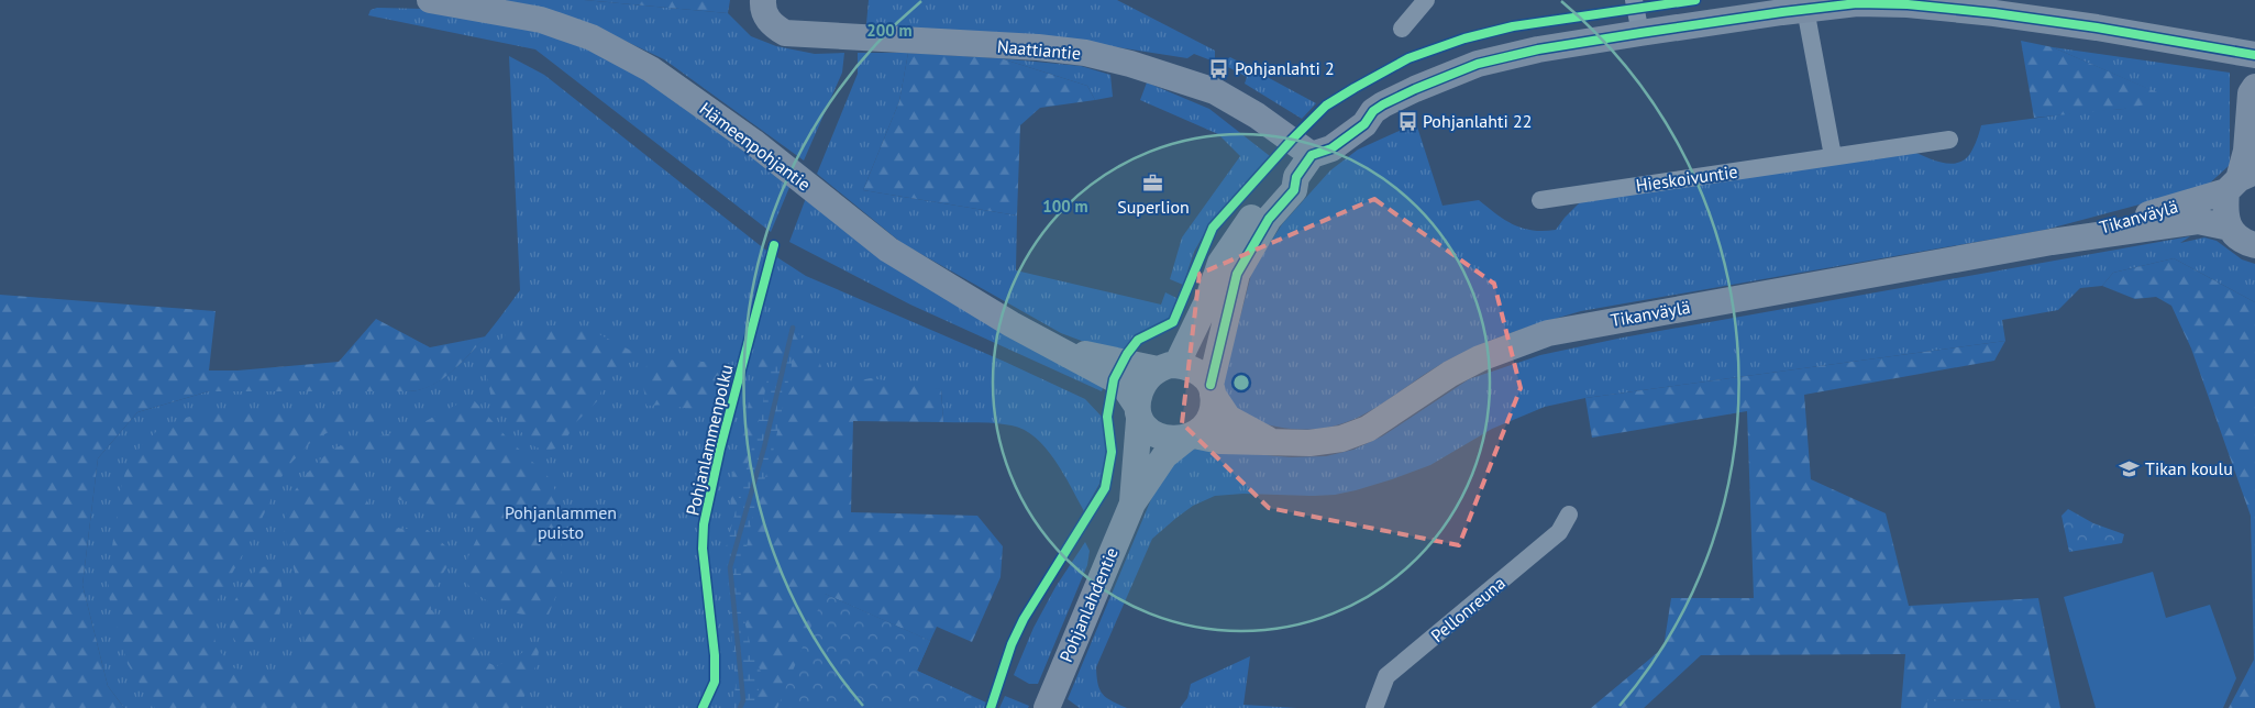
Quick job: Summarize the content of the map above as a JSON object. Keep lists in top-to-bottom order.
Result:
{
  "streets": {
    "main road": [
      "Naattiantie",
      "Hämeenpohjantie",
      "Tikanväylä",
      "Pohjanlahdentie"
    ],
    "street": ["Hieskoivuntie", "Pellonreuna"],
    "cycle path": ["Pohjanlammenpolku"]
  },
  "crossings": [
    ["Hämeenpohjantie", "Tikanväylä"],
    ["Hämeenpohjantie", "Pohjanlahdentie"],
    ["Tikanväylä", "Pohjanlahdentie"]
  ],
  "parks": ["Pohjanlammen puisto"],
  "places": {
    "bus stop": ["Pohjanlahti 2", "Pohjanlahti 22"],
    "office": ["Superlion"],
    "school or university": ["Tikan koulu"]
  },
  "rings": ["200 m", "100 m"]
}
